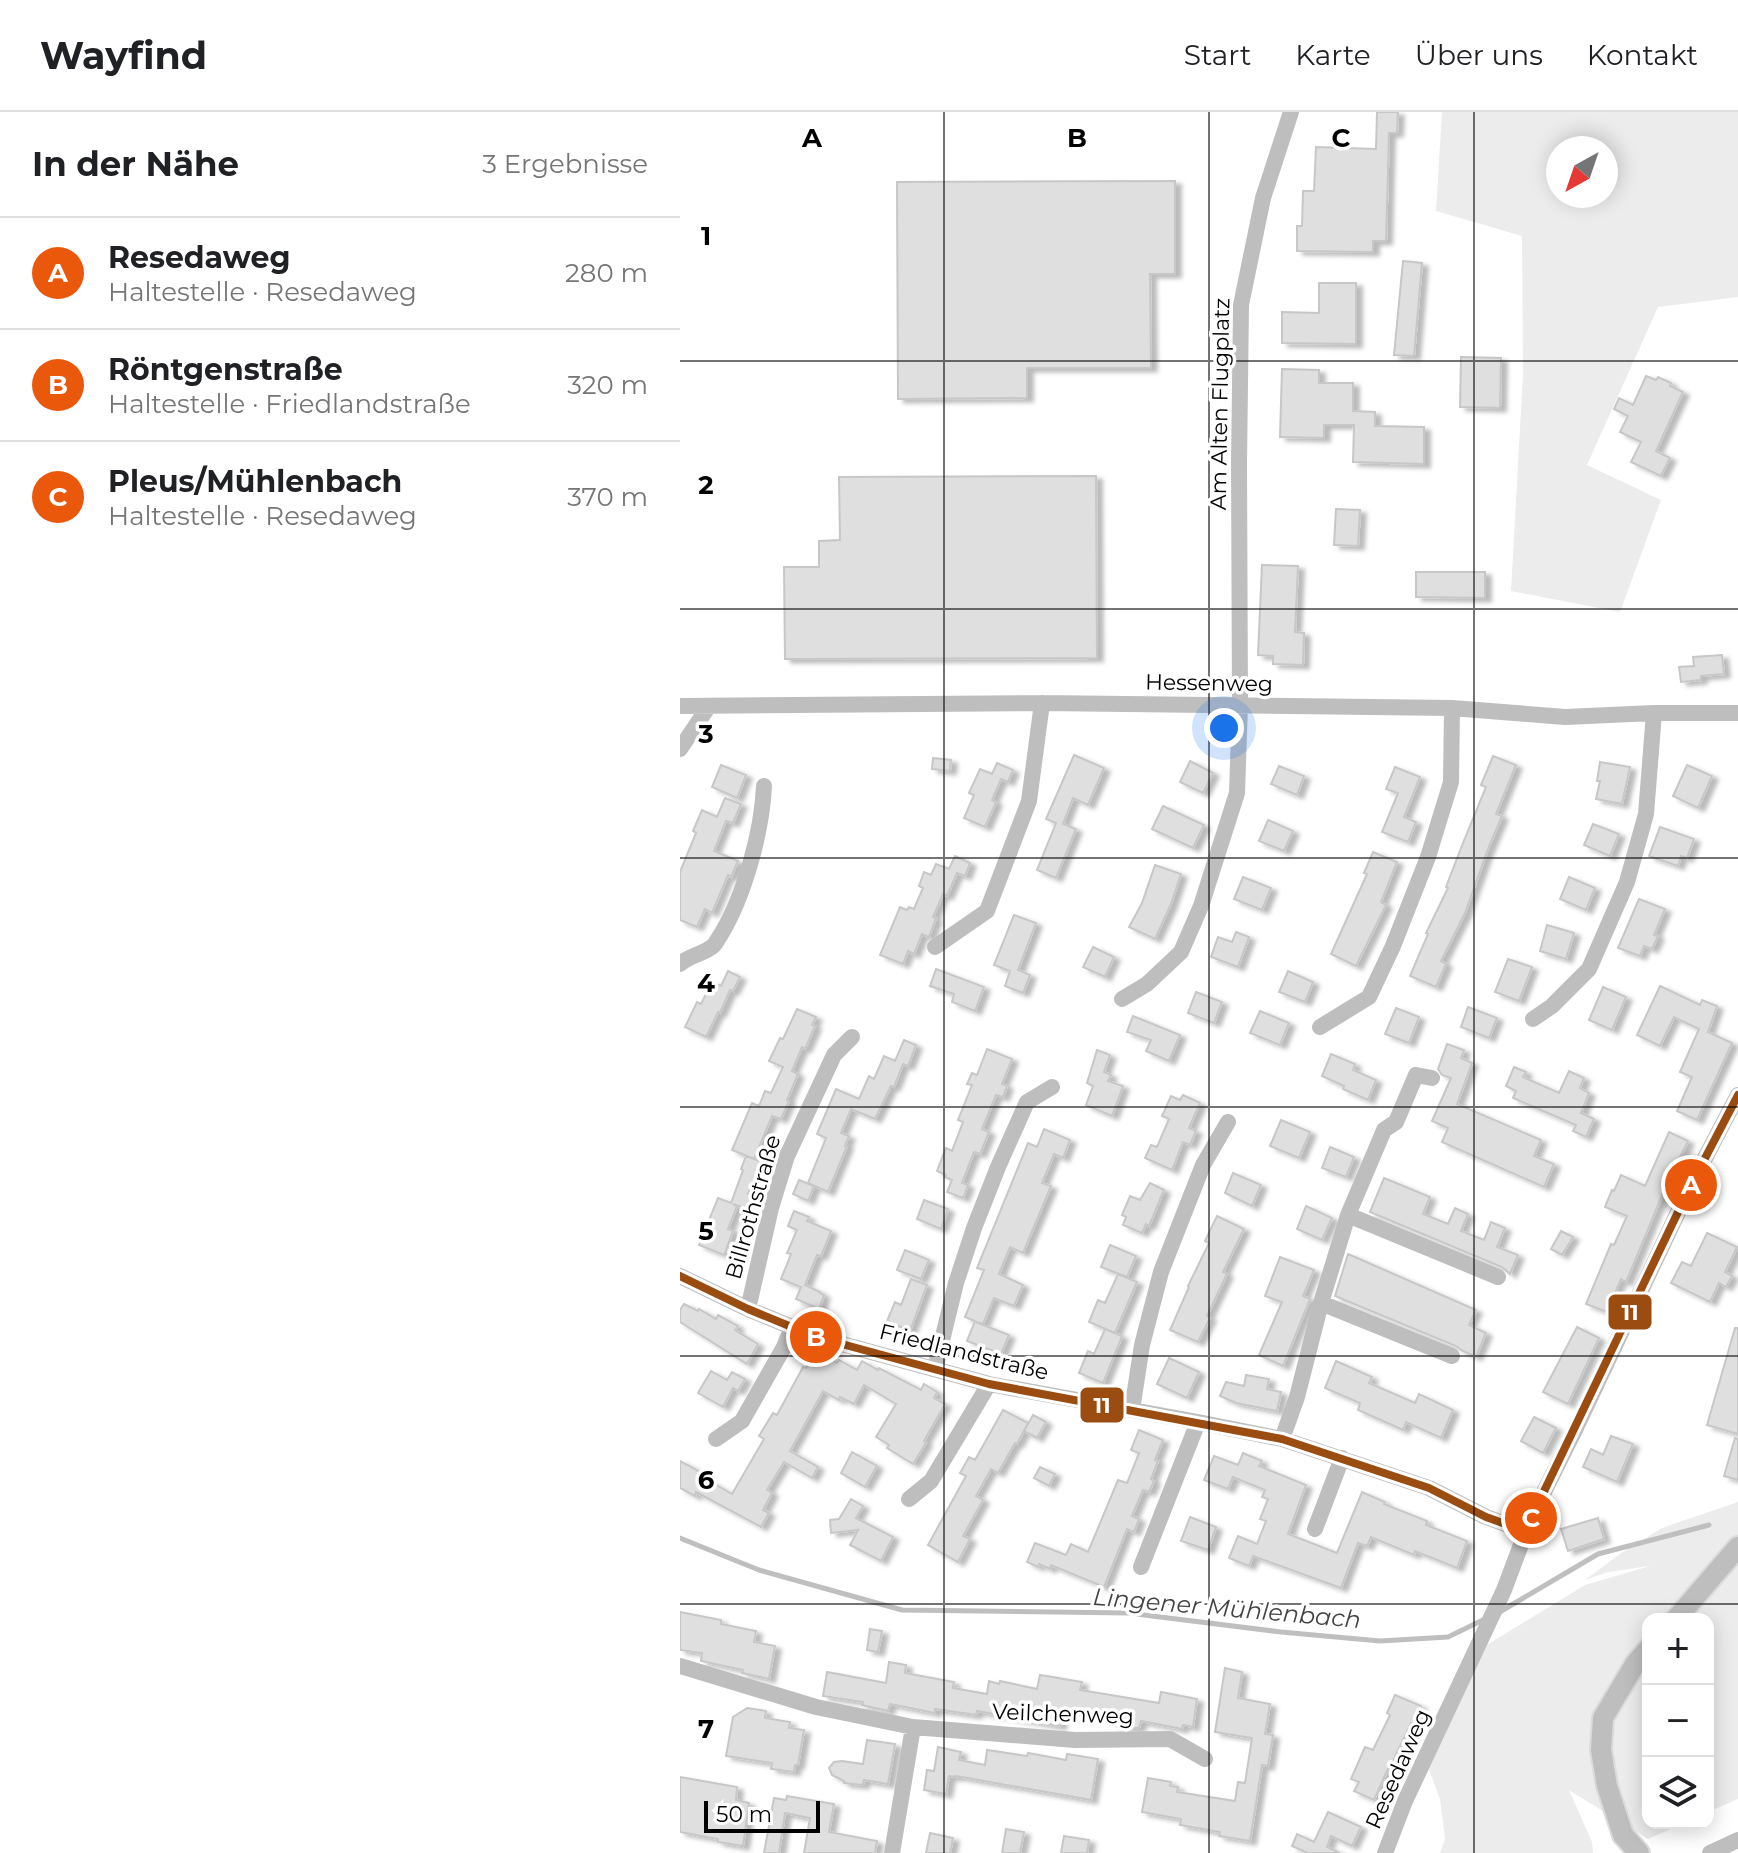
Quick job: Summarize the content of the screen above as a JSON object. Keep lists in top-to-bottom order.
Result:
{
  "streets": {
    "street": [
      "Am Alten Flugplatz",
      "Hessenweg",
      "Billrothstraße",
      "Friedlandstraße",
      "Veilchenweg",
      "Resedaweg"
    ]
  },
  "crossings": [
    ["Am Alten Flugplatz", "Hessenweg"],
    ["Billrothstraße", "Friedlandstraße"],
    ["Friedlandstraße", "Resedaweg"]
  ],
  "water": ["Lingener Mühlenbach"],
  "lines": ["transit line 11"],
  "scale_bar": "50 m",
  "north": "bottom left",
  "page": {
    "header": "Wayfind",
    "nav": [
      "Start",
      "Karte",
      "Über uns",
      "Kontakt"
    ],
    "heading": ["In der Nähe", "3 Ergebnisse"],
    "list": [
      {
        "mark": "A",
        "name": "Resedaweg",
        "note": "Haltestelle · Resedaweg",
        "value": "280 m"
      },
      {
        "mark": "B",
        "name": "Röntgenstraße",
        "note": "Haltestelle · Friedlandstraße",
        "value": "320 m"
      },
      {
        "mark": "C",
        "name": "Pleus/Mühlenbach",
        "note": "Haltestelle · Resedaweg",
        "value": "370 m"
      }
    ],
    "pins": ["A", "B", "C"],
    "map_buttons": ["+", "−"],
    "scale": "50 m"
  },
  "grid": {
    "columns": ["A", "B", "C"],
    "rows": [
      "1",
      "2",
      "3",
      "4",
      "5",
      "6",
      "7"
    ]
  }
}
